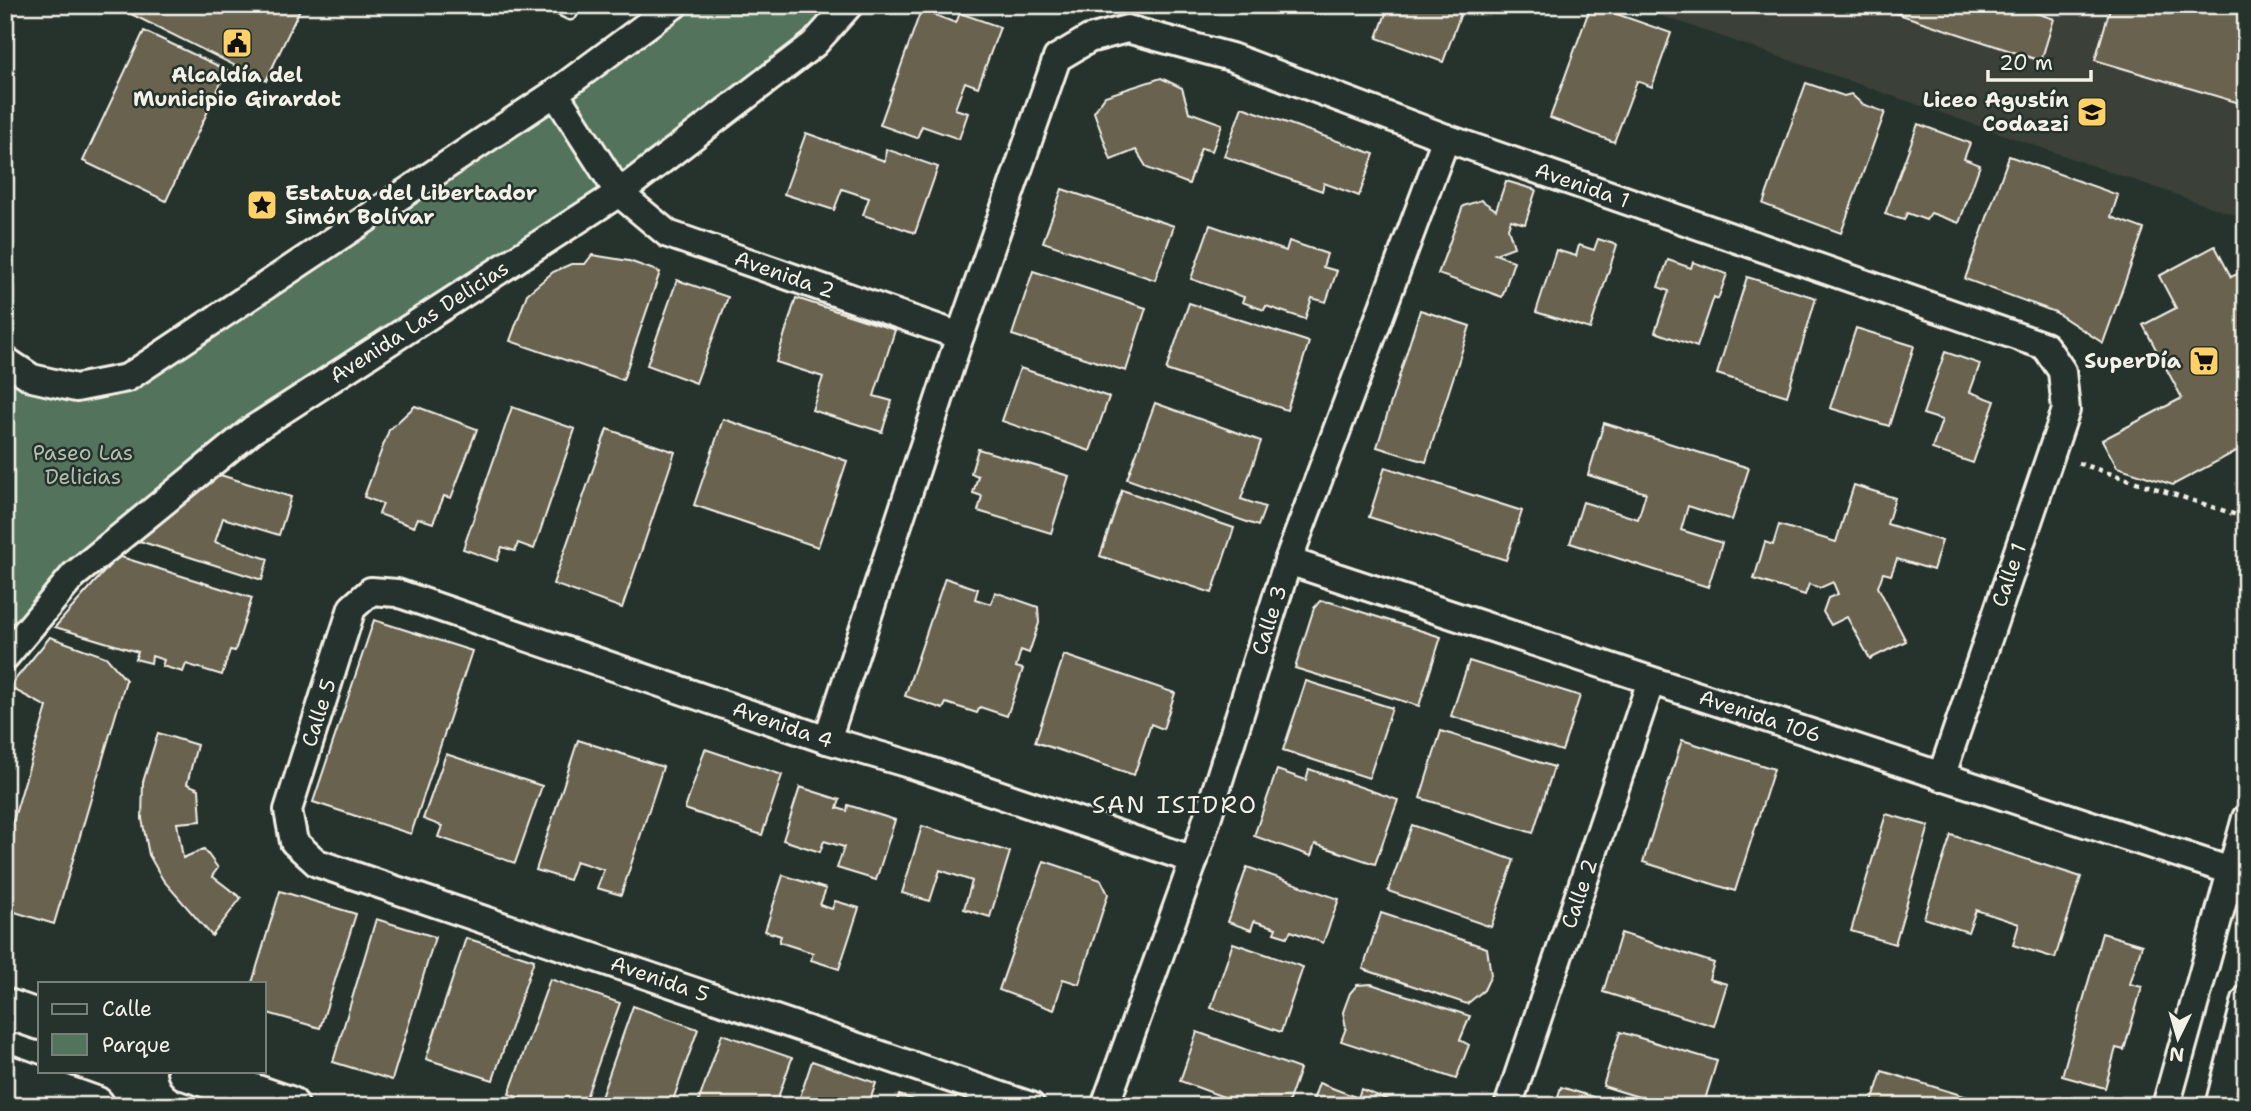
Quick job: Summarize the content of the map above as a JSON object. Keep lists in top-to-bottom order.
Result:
{
  "streets": {
    "street": [
      "Avenida 1",
      "Avenida 2",
      "Avenida Las Delicias",
      "Calle 1",
      "Calle 3",
      "Calle 5",
      "Avenida 106",
      "Avenida 4",
      "Calle 2",
      "Avenida 5"
    ]
  },
  "crossings": [
    ["Avenida 1", "Avenida 2"],
    ["Avenida 1", "Calle 1"],
    ["Avenida 1", "Calle 3"],
    ["Avenida 1", "Avenida 4"],
    ["Avenida 2", "Avenida Las Delicias"],
    ["Calle 1", "Avenida 106"],
    ["Calle 3", "Avenida 106"],
    ["Calle 3", "Avenida 4"],
    ["Calle 5", "Avenida 4"],
    ["Calle 5", "Avenida 5"],
    ["Avenida 106", "Calle 2"]
  ],
  "districts": ["SAN ISIDRO"],
  "parks": ["Paseo Las Delicias"],
  "places": {
    "public building": ["Alcaldía del Municipio Girardot"],
    "school or university": ["Liceo Agustín Codazzi"],
    "place": ["Estatua del Libertador Simón Bolívar"],
    "supermarket": ["SuperDía"]
  },
  "legend": ["Calle", "Parque"],
  "scale_bar": "20 m",
  "north": "bottom"
}
